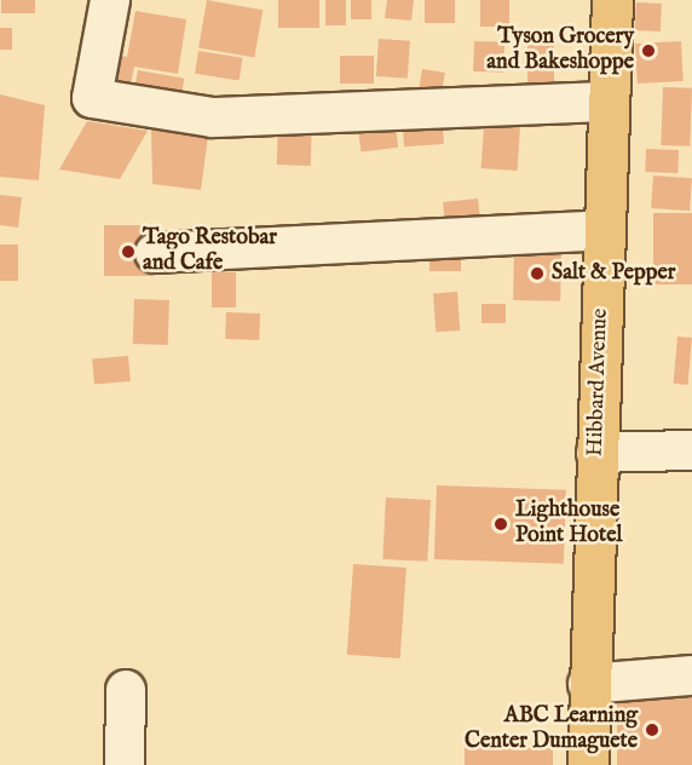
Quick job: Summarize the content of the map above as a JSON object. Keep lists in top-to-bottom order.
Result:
{
  "streets": {
    "main road": ["Hibbard Avenue"]
  },
  "places": [
    "Tyson Grocery and Bakeshoppe",
    "Tago Restobar and Cafe",
    "Salt & Pepper",
    "Lighthouse Point Hotel",
    "ABC Learning Center Dumaguete"
  ]
}
